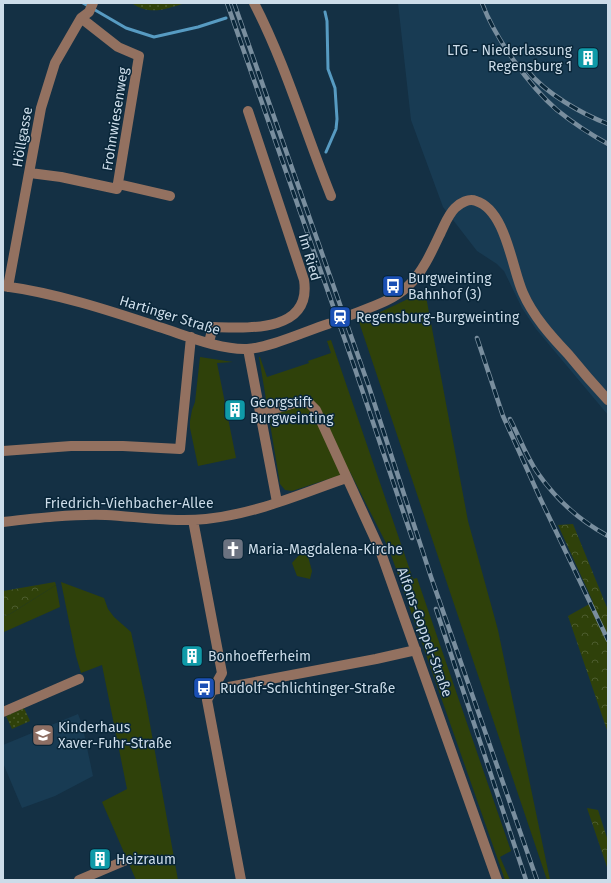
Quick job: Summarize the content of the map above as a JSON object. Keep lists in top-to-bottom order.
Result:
{
  "streets": {
    "street": [
      "Frohnwiesenweg",
      "Höllgasse",
      "Im Ried",
      "Hartinger Straße",
      "Friedrich-Viehbacher-Allee",
      "Alfons-Goppel-Straße"
    ]
  },
  "crossings": [
    ["Frohnwiesenweg", "Höllgasse"],
    ["Höllgasse", "Hartinger Straße"],
    ["Im Ried", "Hartinger Straße"],
    ["Friedrich-Viehbacher-Allee", "Alfons-Goppel-Straße"]
  ],
  "places": {
    "building": [
      "LTG - Niederlassung Regensburg 1",
      "Georgstift Burgweinting",
      "Bonhoefferheim",
      "Heizraum"
    ],
    "bus stop": ["Burgweinting Bahnhof (3)", "Rudolf-Schlichtinger-Straße"],
    "station": ["Regensburg-Burgweinting"],
    "church": ["Maria-Magdalena-Kirche"],
    "school or university": ["Kinderhaus Xaver-Fuhr-Straße"]
  }
}
